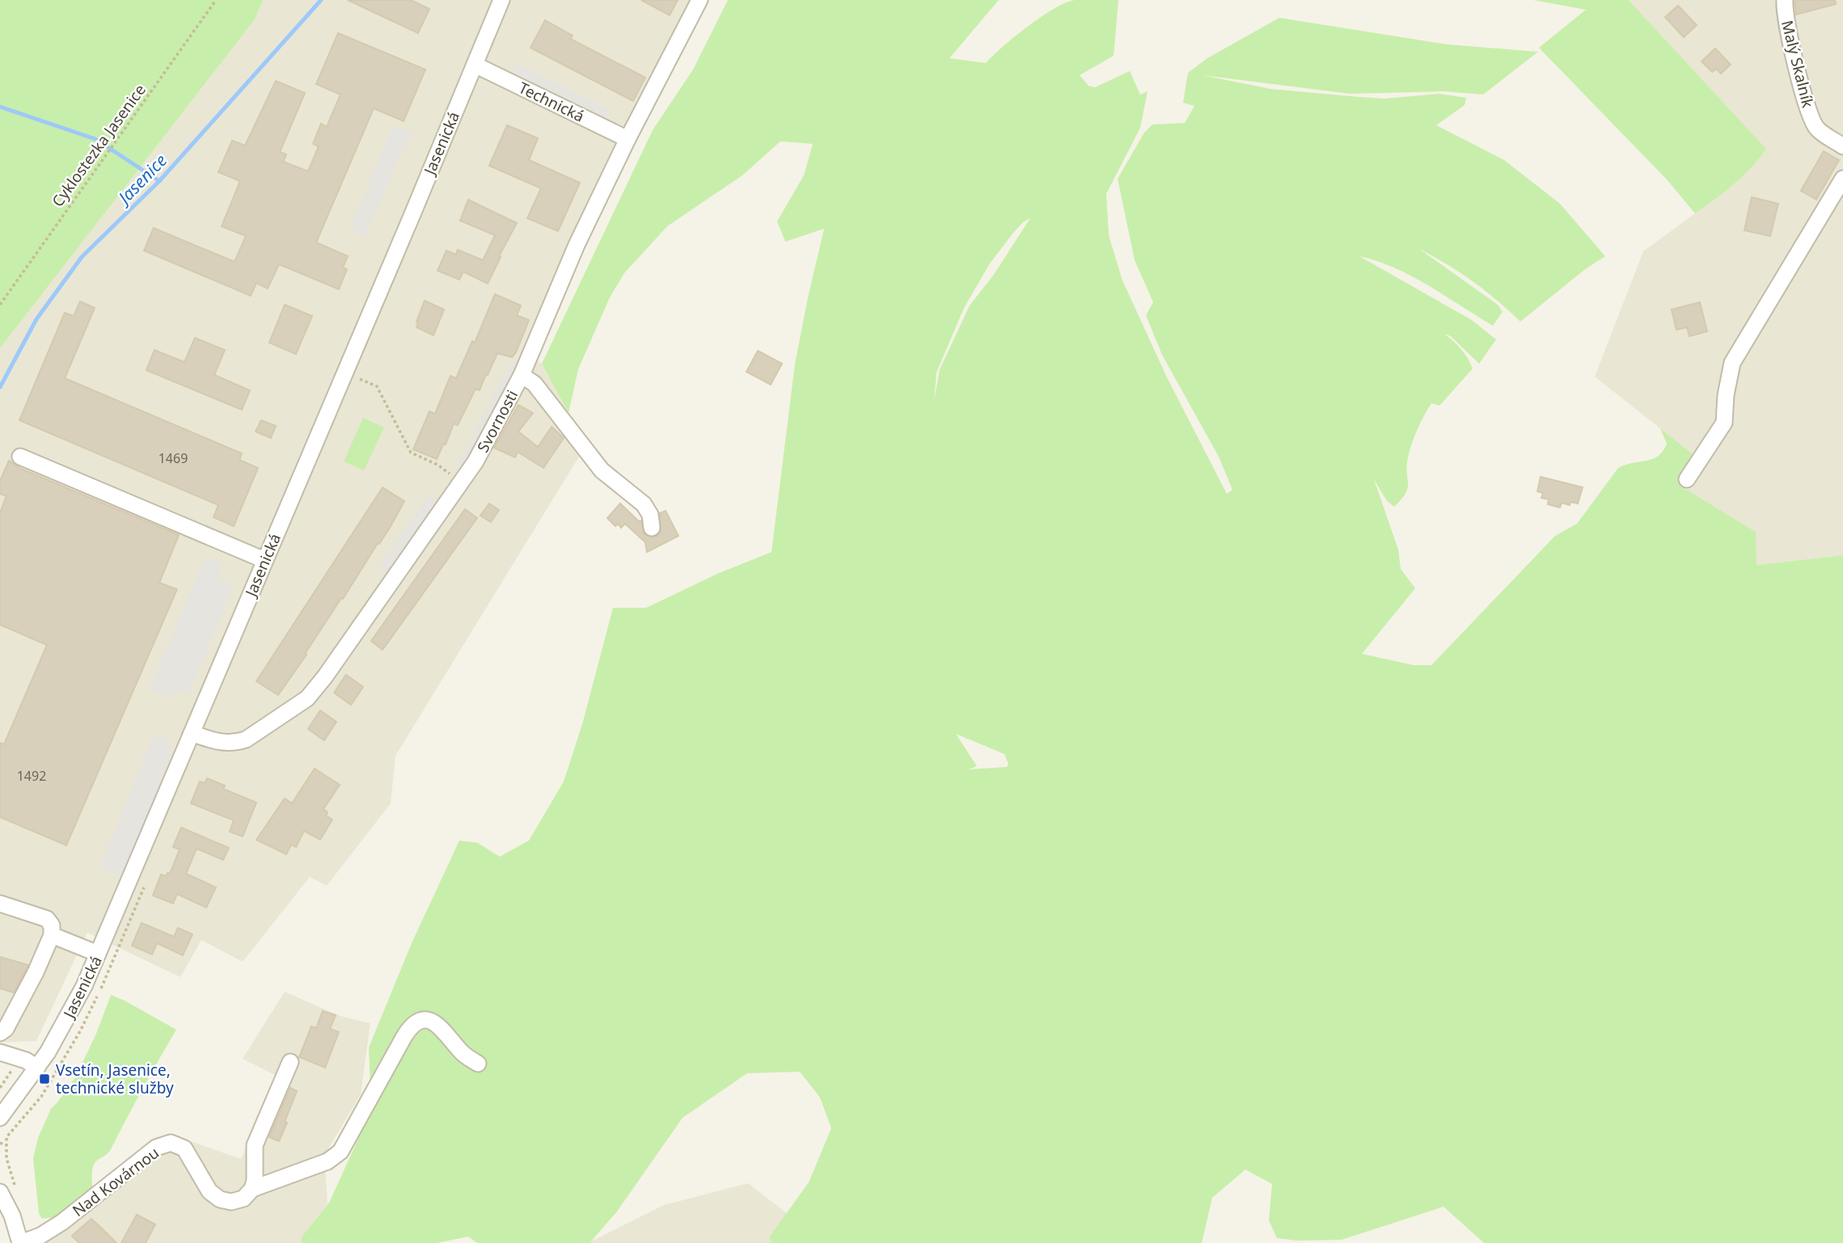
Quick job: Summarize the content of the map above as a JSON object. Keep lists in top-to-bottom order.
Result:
{
  "streets": {
    "street": [
      "Malý Skalník",
      "Technická",
      "Jasenická",
      "Svornosti",
      "Nad Kovárnou"
    ],
    "path": ["Cyklostezka Jasenice"]
  },
  "crossings": [
    ["Technická", "Jasenická"],
    ["Technická", "Svornosti"],
    ["Jasenická", "Svornosti"]
  ],
  "water": ["Jasenice"],
  "places": {
    "transit": ["Vsetín, Jasenice, technické služby"]
  },
  "house_numbers": ["1469", "1492"]
}
